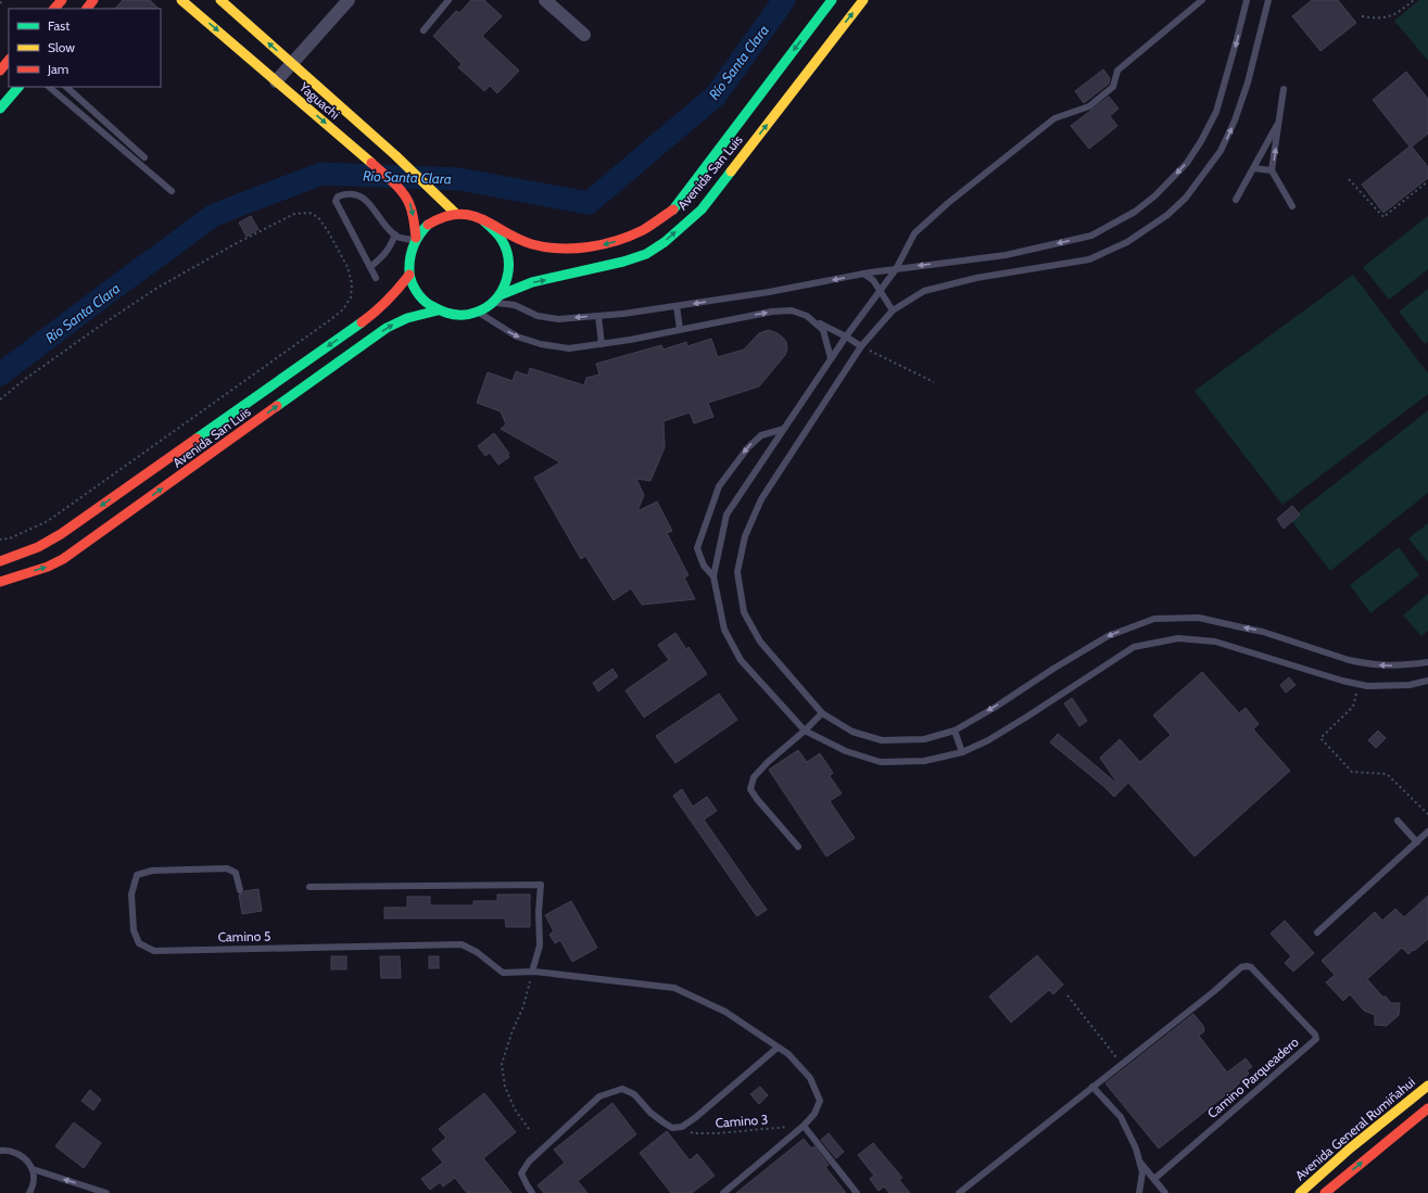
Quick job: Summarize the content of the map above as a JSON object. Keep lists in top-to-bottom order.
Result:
{
  "streets": {
    "main road": ["Yaguachi", "Avenida San Luis", "Avenida General Rumiñahui"],
    "lane": ["Camino 5", "Camino Parqueadero"],
    "path": ["Camino 3"]
  },
  "crossings": [
    ["Yaguachi", "Avenida San Luis"]
  ],
  "water": ["Río Santa Clara"],
  "legend": ["Fast", "Slow", "Jam"]
}
